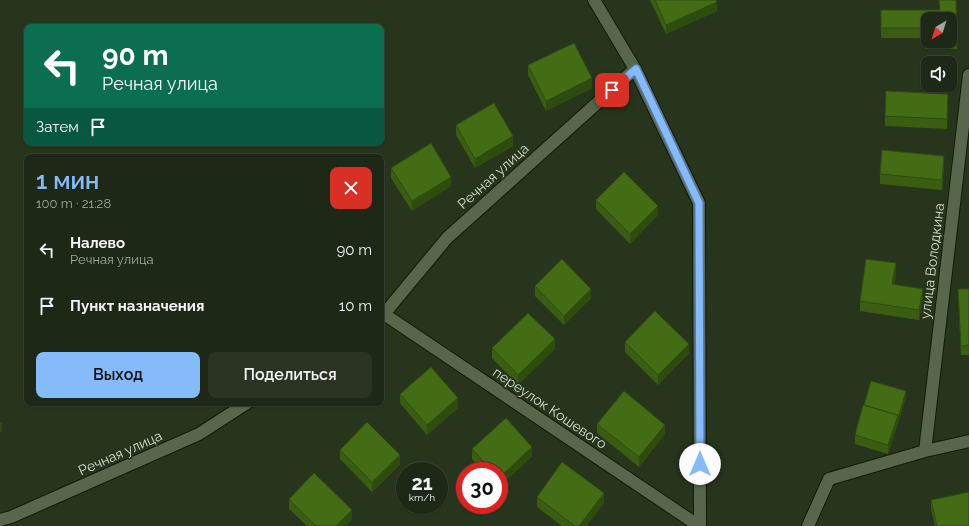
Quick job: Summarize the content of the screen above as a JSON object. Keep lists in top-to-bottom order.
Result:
{
  "streets": {
    "street": ["Речная улица", "улица Володкина", "переулок Кошевого"]
  },
  "north": "bottom left",
  "page": {
    "turn": ["90 m", "Речная улица"],
    "then": "Затем",
    "heading": ["1 мин", "100 m · 21:28"],
    "list": [
      {
        "name": "Налево",
        "note": "Речная улица",
        "value": "90 m"
      },
      {
        "name": "Пункт назначения",
        "value": "10 m"
      }
    ],
    "buttons": ["Выход", "Поделиться"],
    "speed": "21 km/h",
    "limit": "30"
  }
}
